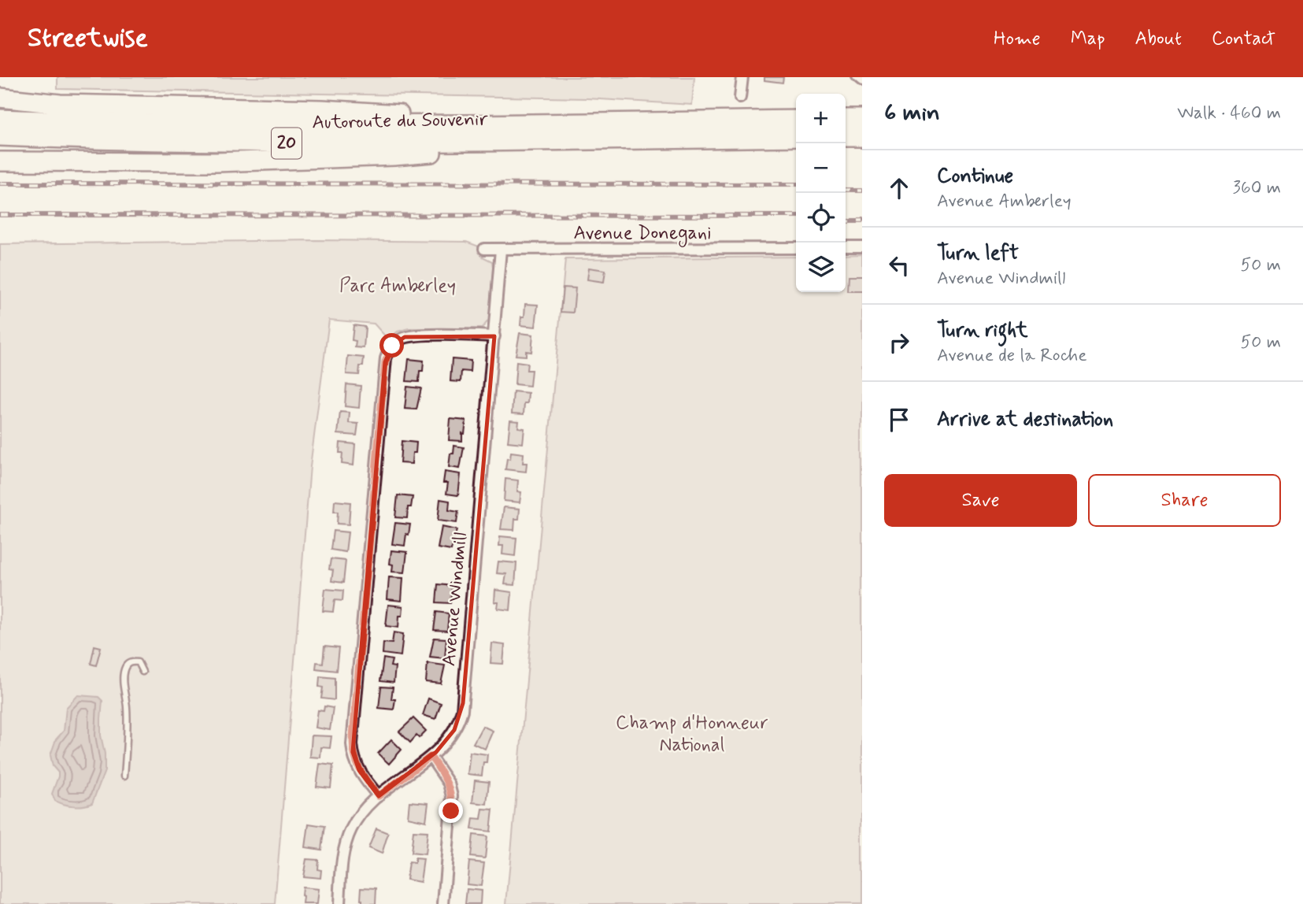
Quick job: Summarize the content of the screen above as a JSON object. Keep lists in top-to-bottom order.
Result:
{
  "streets": {
    "highway": ["Autoroute du Souvenir", "20"],
    "street": ["Avenue Donegani", "Avenue Windmill"]
  },
  "crossings": [
    ["Avenue Donegani", "Avenue Windmill"]
  ],
  "parks": ["Parc Amberley", "Champ d'Honneur National"],
  "page": {
    "header": "Streetwise",
    "nav": [
      "Home",
      "Map",
      "About",
      "Contact"
    ],
    "heading": ["6 min", "Walk · 460 m"],
    "map_buttons": ["+", "−"],
    "list": [
      ["Continue", "Avenue Amberley", "360 m"],
      ["Turn left", "Avenue Windmill", "50 m"],
      ["Turn right", "Avenue de la Roche", "50 m"],
      "Arrive at destination"
    ],
    "buttons": ["Save", "Share"]
  }
}
